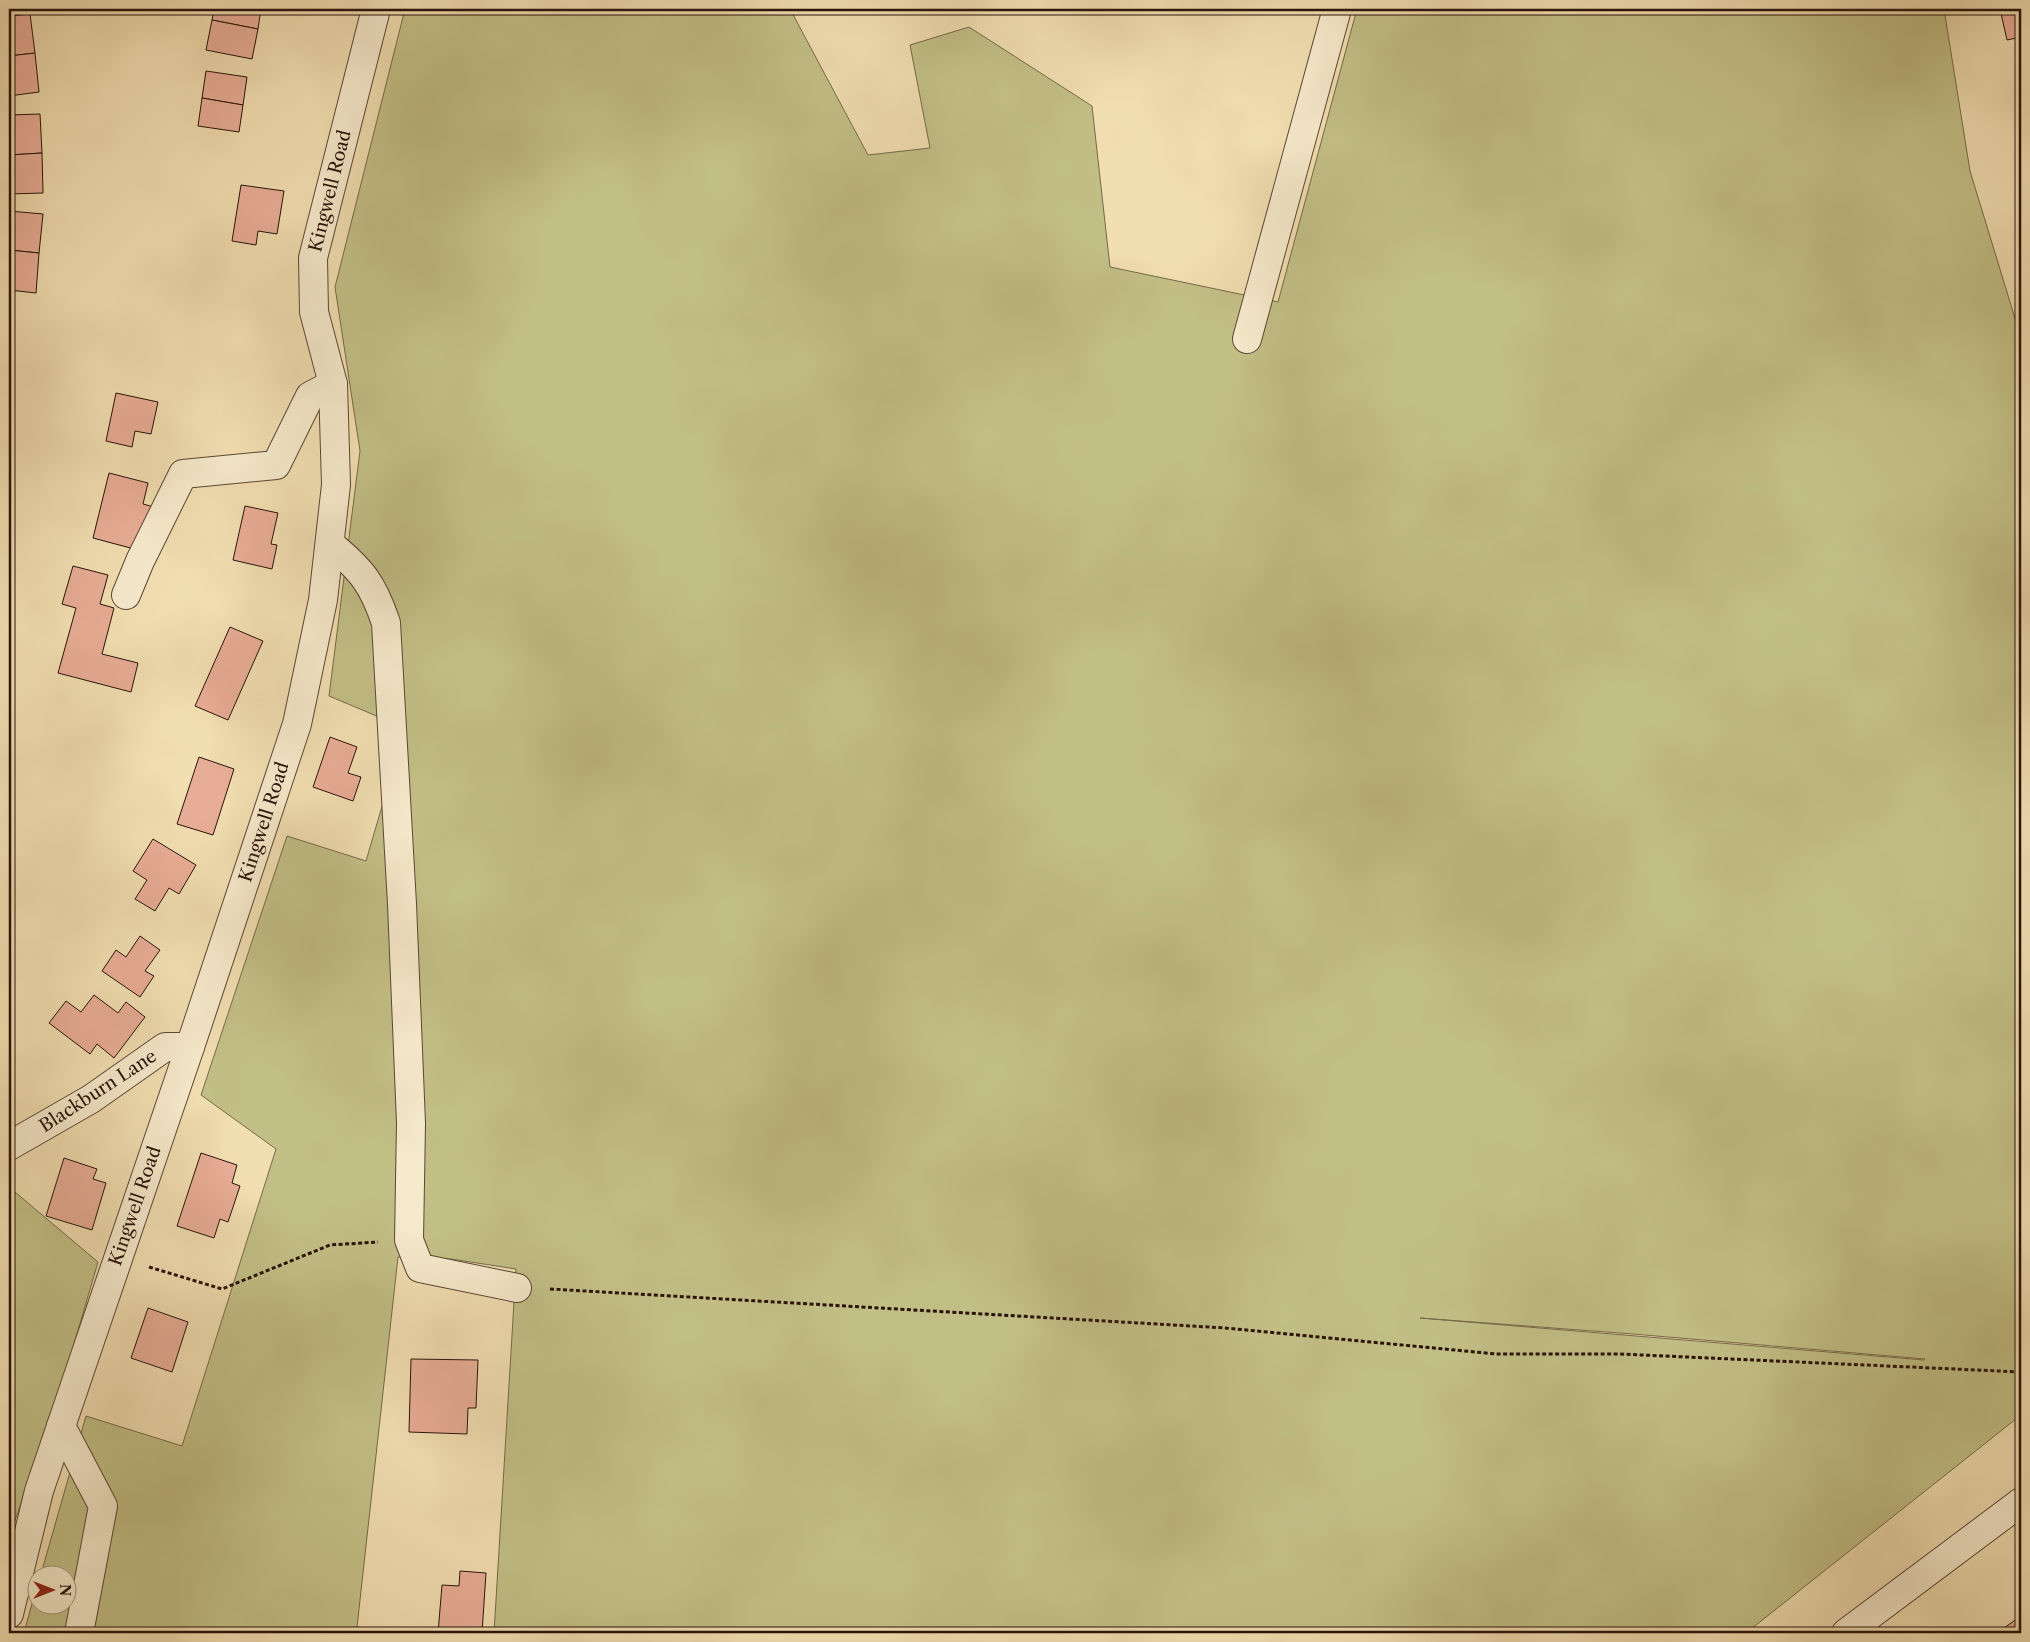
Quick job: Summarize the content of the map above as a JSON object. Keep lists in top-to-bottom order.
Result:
{
  "streets": {
    "street": ["Kingwell Road", "Blackburn Lane"]
  },
  "crossings": [
    ["Kingwell Road", "Blackburn Lane"]
  ],
  "north": "right"
}
